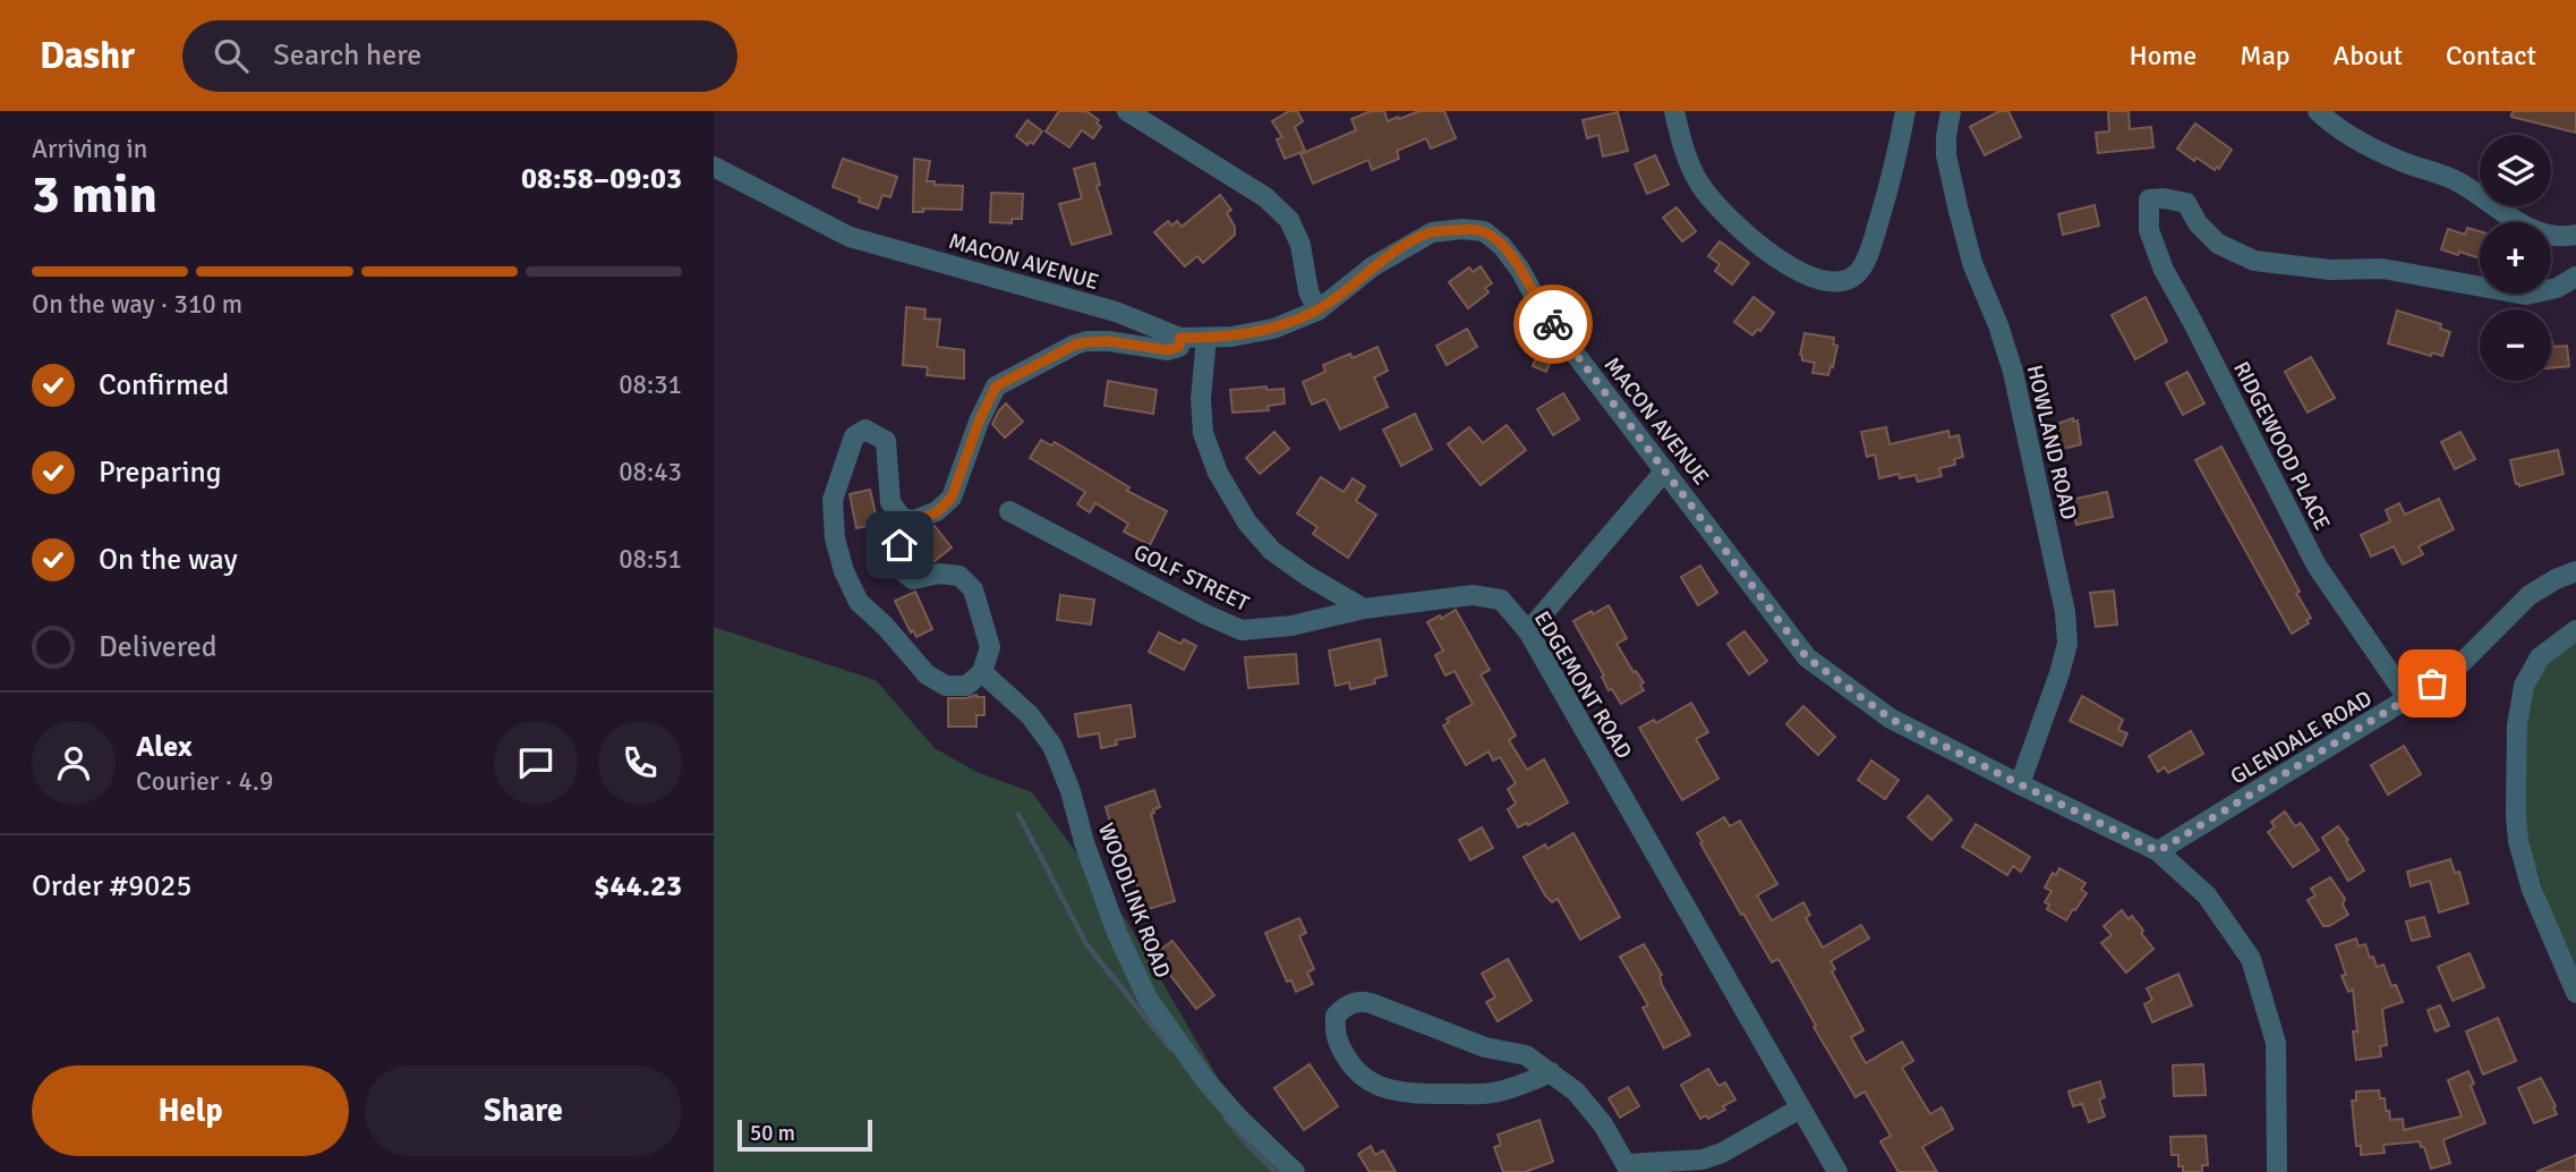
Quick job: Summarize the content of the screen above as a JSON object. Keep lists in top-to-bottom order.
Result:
{
  "streets": {
    "street": [
      "MACON AVENUE",
      "HOWLAND ROAD",
      "RIDGEWOOD PLACE",
      "GOLF STREET",
      "EDGEMONT ROAD",
      "GLENDALE ROAD",
      "WOODLINK ROAD"
    ]
  },
  "crossings": [
    ["MACON AVENUE", "HOWLAND ROAD"],
    ["MACON AVENUE", "GLENDALE ROAD"],
    ["RIDGEWOOD PLACE", "GLENDALE ROAD"],
    ["GOLF STREET", "EDGEMONT ROAD"]
  ],
  "scale_bar": "50 m",
  "page": {
    "header": "Dashr",
    "search": "Search here",
    "nav": [
      "Home",
      "Map",
      "About",
      "Contact"
    ],
    "heading": ["3 min", "Arriving in", "08:58–09:03"],
    "panel": [
      "Alex",
      "Courier · 4.9",
      "Order #9025",
      "$44.23"
    ],
    "map_buttons": ["+", "−"],
    "bar": "On the way · 310 m",
    "list": [
      ["Confirmed", "08:31"],
      ["Preparing", "08:43"],
      ["On the way", "08:51"],
      "Delivered"
    ],
    "buttons": ["Help", "Share"],
    "scale": "50 m"
  }
}
